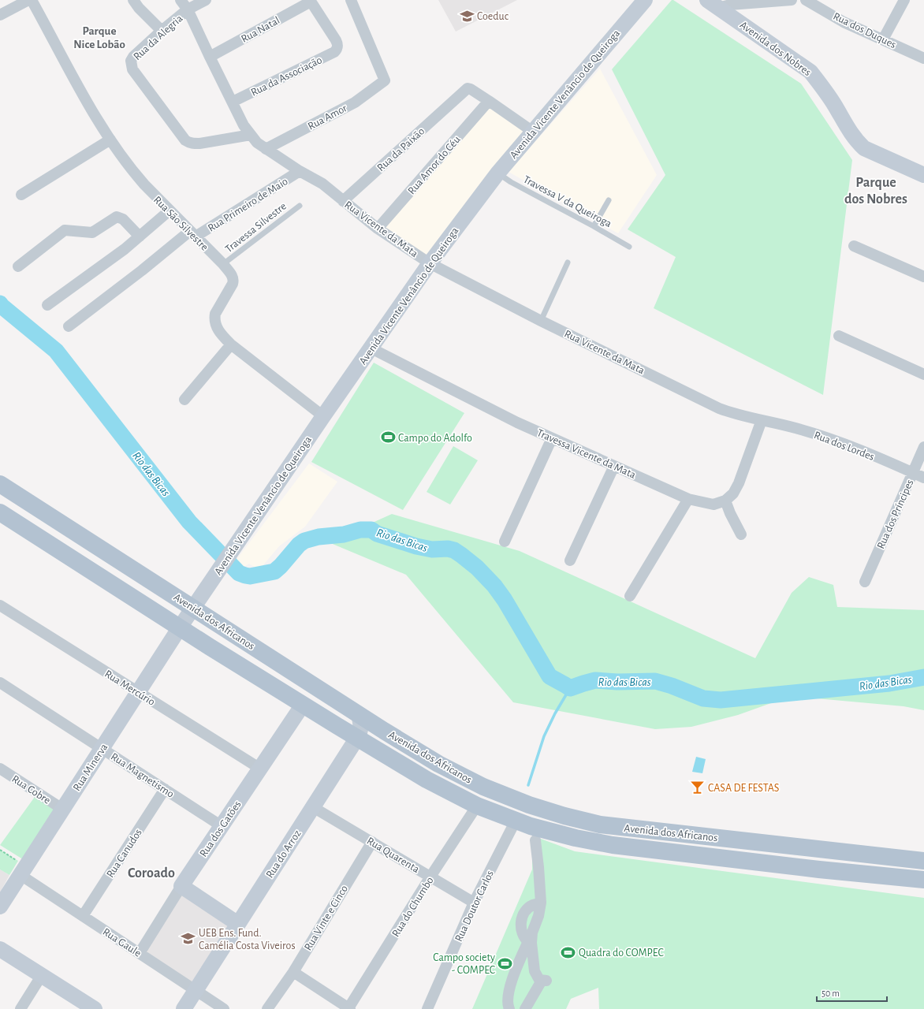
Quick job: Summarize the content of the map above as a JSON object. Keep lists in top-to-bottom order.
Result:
{
  "streets": {
    "main road": ["Avenida dos Africanos"],
    "street": [
      "Rua Natal",
      "Rua dos Duques",
      "Rua da Alegria",
      "Avenida dos Nobres",
      "Rua da Associação",
      "Avenida Vicente Venâncio de Queiroga",
      "Rua Amor",
      "Rua da Paixão",
      "Rua Amor do Céu",
      "Rua Primeiro de Maio",
      "Rua São Silvestre",
      "Rua Vicente da Mata",
      "Rua dos Lordes",
      "Travessa Vicente da Mata",
      "Rua dos Príncipes",
      "Rua Mercúrio",
      "Rua Minerva",
      "Rua Magnetismo",
      "Rua Cobre",
      "Rua dos Gatões",
      "Rua Canudos",
      "Rua do Arroz",
      "Rua Quarenta",
      "Rua Doutor Carlos",
      "Rua do Chumbo",
      "Rua Vinte e Cinco",
      "Rua Gaule"
    ],
    "lane": ["Travessa V da Queiroga", "Travessa Silvestre"]
  },
  "crossings": [
    ["Rua Natal", "Rua da Associação"],
    ["Rua Natal", "Rua Vicente da Mata"],
    ["Rua da Alegria", "Rua Vicente da Mata"],
    ["Rua da Associação", "Rua Vicente da Mata"],
    ["Avenida Vicente Venâncio de Queiroga", "Travessa V da Queiroga"],
    ["Avenida Vicente Venâncio de Queiroga", "Rua São Silvestre"],
    ["Avenida Vicente Venâncio de Queiroga", "Rua Vicente da Mata"],
    ["Avenida Vicente Venâncio de Queiroga", "Travessa Vicente da Mata"],
    ["Avenida Vicente Venâncio de Queiroga", "Avenida dos Africanos"],
    ["Avenida Vicente Venâncio de Queiroga", "Rua Minerva"],
    ["Rua Amor", "Rua Vicente da Mata"],
    ["Rua da Paixão", "Rua Amor do Céu"],
    ["Rua da Paixão", "Rua Vicente da Mata"],
    ["Rua Amor do Céu", "Rua Vicente da Mata"],
    ["Rua Primeiro de Maio", "Rua São Silvestre"],
    ["Rua Primeiro de Maio", "Rua Vicente da Mata"],
    ["Rua São Silvestre", "Travessa Silvestre"],
    ["Rua Vicente da Mata", "Rua dos Lordes"],
    ["Rua dos Lordes", "Rua dos Príncipes"],
    ["Avenida dos Africanos", "Rua Minerva"],
    ["Avenida dos Africanos", "Rua dos Gatões"],
    ["Avenida dos Africanos", "Rua do Arroz"],
    ["Avenida dos Africanos", "Rua Doutor Carlos"],
    ["Avenida dos Africanos", "Rua do Chumbo"],
    ["Rua Mercúrio", "Rua Minerva"],
    ["Rua Mercúrio", "Rua dos Gatões"],
    ["Rua Minerva", "Rua Magnetismo"],
    ["Rua Minerva", "Rua Cobre"],
    ["Rua Minerva", "Rua Gaule"],
    ["Rua Magnetismo", "Rua dos Gatões"],
    ["Rua Magnetismo", "Rua Canudos"],
    ["Rua dos Gatões", "Rua Gaule"],
    ["Rua Canudos", "Rua Gaule"],
    ["Rua do Arroz", "Rua Quarenta"],
    ["Rua do Arroz", "Rua Gaule"],
    ["Rua Quarenta", "Rua Doutor Carlos"],
    ["Rua Quarenta", "Rua do Chumbo"],
    ["Rua Quarenta", "Rua Vinte e Cinco"]
  ],
  "districts": ["Parque Nice Lobão", "Parque dos Nobres", "Coroado"],
  "water": ["Rio das Bicas"],
  "places": {
    "school or university": ["Coeduc", "UEB Ens. Fund. Camélia Costa Viveiros"],
    "sports": ["Campo do Adolfo", "Quadra do COMPEC", "Campo society - COMPEC"],
    "bar": ["CASA DE FESTAS"]
  },
  "scale_bar": "50 m"
}
